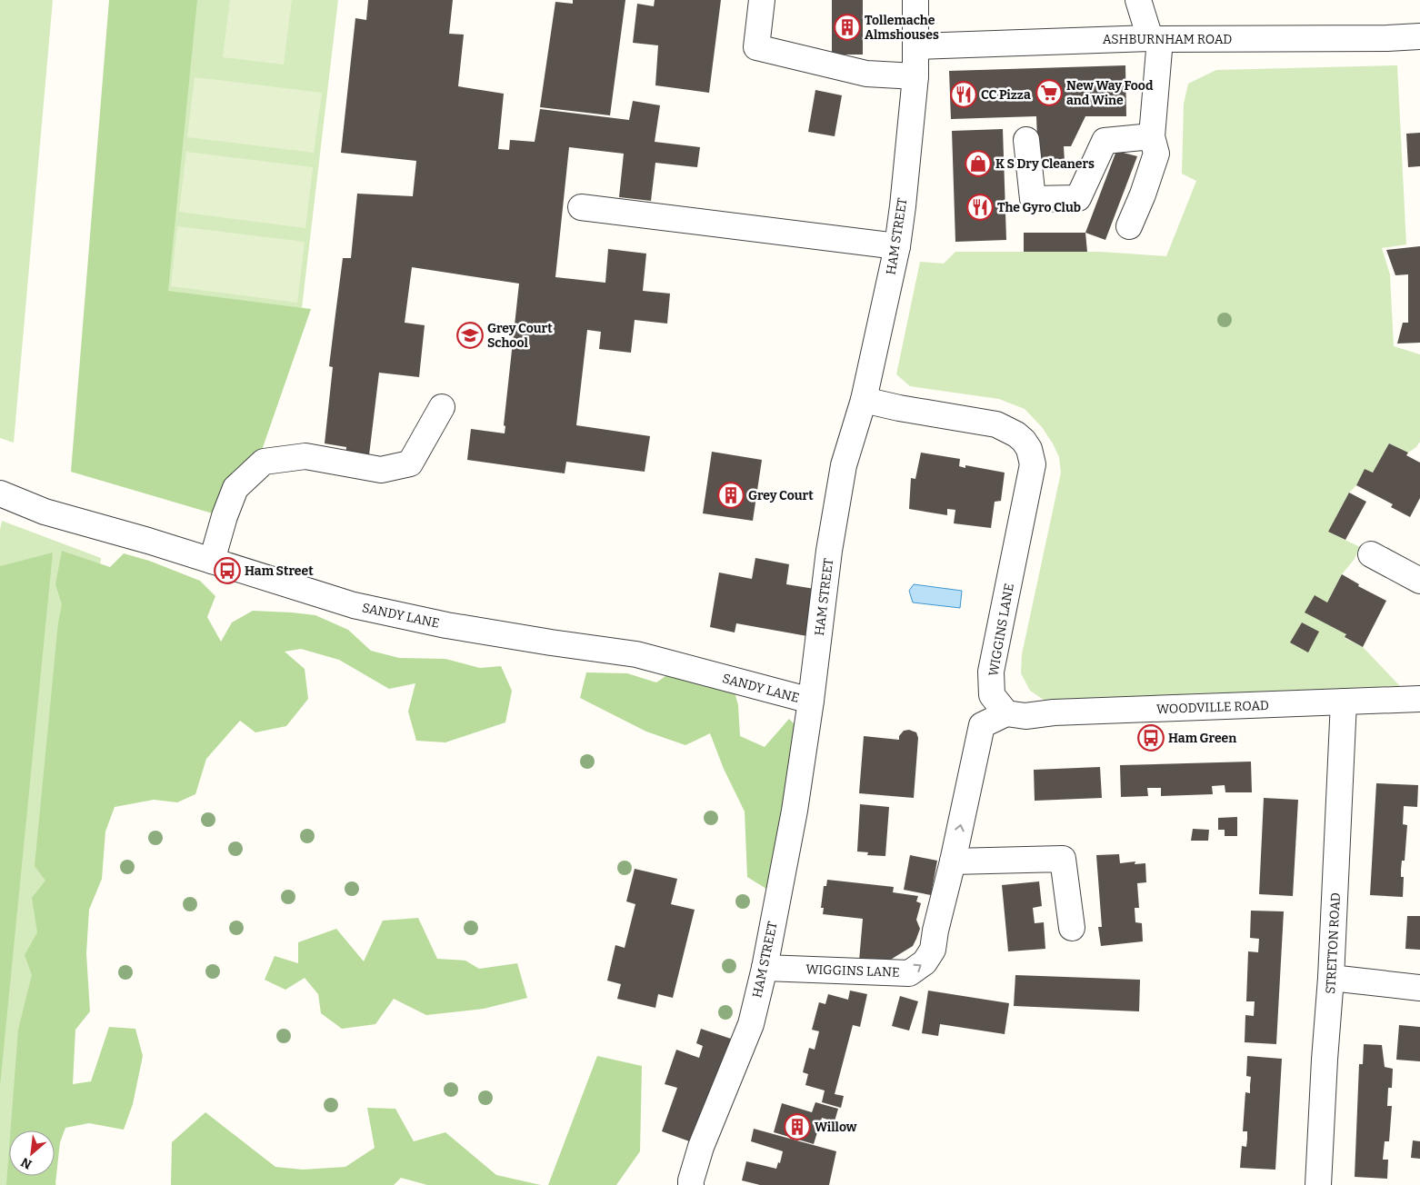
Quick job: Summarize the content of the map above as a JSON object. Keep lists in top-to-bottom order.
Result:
{
  "streets": {
    "street": [
      "ASHBURNHAM ROAD",
      "HAM STREET",
      "SANDY LANE",
      "WIGGINS LANE",
      "WOODVILLE ROAD",
      "STRETTON ROAD"
    ]
  },
  "crossings": [
    ["ASHBURNHAM ROAD", "HAM STREET"],
    ["HAM STREET", "SANDY LANE"],
    ["HAM STREET", "WIGGINS LANE"],
    ["WIGGINS LANE", "WOODVILLE ROAD"],
    ["WOODVILLE ROAD", "STRETTON ROAD"]
  ],
  "one_way": ["WIGGINS LANE"],
  "places": {
    "building": ["Tollemache Almshouses", "Grey Court", "Willow"],
    "supermarket": ["New Way Food and Wine"],
    "restaurant": ["CC Pizza", "The Gyro Club"],
    "shop": ["K S Dry Cleaners"],
    "school or university": ["Grey Court School"],
    "bus stop": ["Ham Street", "Ham Green"]
  },
  "north": "bottom left"
}
